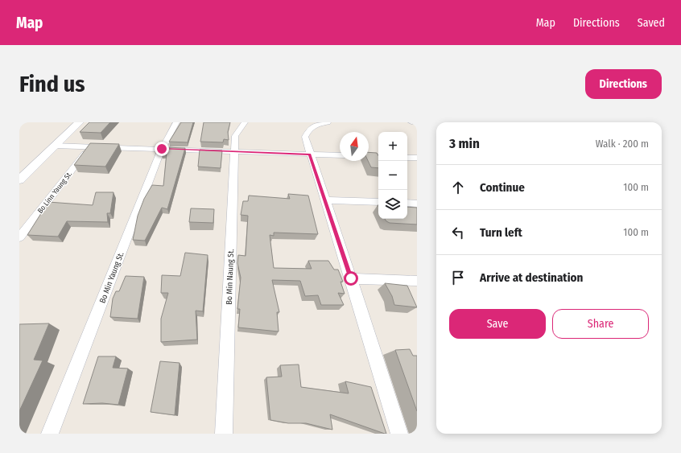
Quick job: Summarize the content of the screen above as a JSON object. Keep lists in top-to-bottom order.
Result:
{
  "streets": {
    "street": ["Bo Linn Yaung St.", "Bo Min Naung St.", "Bo Min Yaung St."]
  },
  "north": "top",
  "page": {
    "header": "Map",
    "nav": ["Map", "Directions", "Saved"],
    "buttons": [
      "Directions",
      ["Save", "Share"]
    ],
    "title": "Find us",
    "heading": ["3 min", "Walk · 200 m"],
    "map_buttons": ["+", "−"],
    "list": [
      ["Continue", "100 m"],
      ["Turn left", "100 m"],
      "Arrive at destination"
    ]
  }
}
